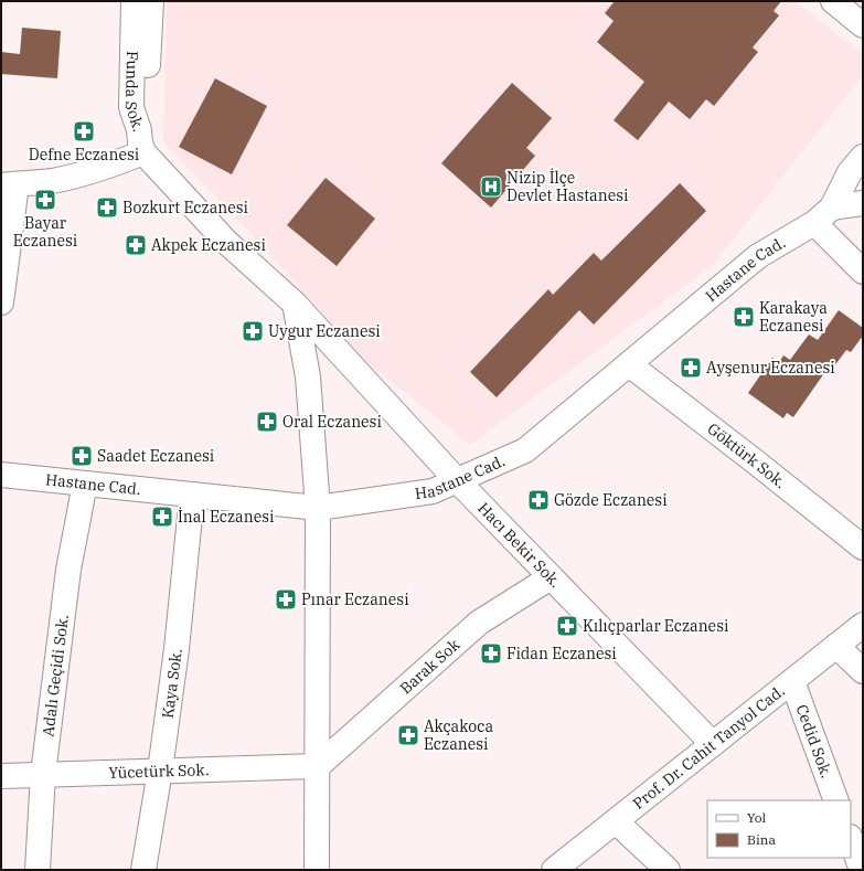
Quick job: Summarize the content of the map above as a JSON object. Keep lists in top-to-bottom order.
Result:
{
  "streets": {
    "street": [
      "Funda Sok.",
      "Hastane Cad.",
      "Göktürk Sok.",
      "Hacı Bekir Sok.",
      "Barak Sok",
      "Adalı Geçidi Sok.",
      "Kaya Sok.",
      "Cedid Sok.",
      "Prof. Dr. Cahit Tanyol Cad.",
      "Yücetürk Sok."
    ]
  },
  "crossings": [
    ["Funda Sok.", "Hacı Bekir Sok."],
    ["Hastane Cad.", "Göktürk Sok."],
    ["Hastane Cad.", "Hacı Bekir Sok."],
    ["Hastane Cad.", "Adalı Geçidi Sok."],
    ["Hastane Cad.", "Kaya Sok."],
    ["Hacı Bekir Sok.", "Barak Sok"],
    ["Hacı Bekir Sok.", "Prof. Dr. Cahit Tanyol Cad."],
    ["Barak Sok", "Yücetürk Sok."],
    ["Adalı Geçidi Sok.", "Yücetürk Sok."],
    ["Kaya Sok.", "Yücetürk Sok."],
    ["Cedid Sok.", "Prof. Dr. Cahit Tanyol Cad."]
  ],
  "places": {
    "pharmacy": [
      "Defne Eczanesi",
      "Bayar Eczanesi",
      "Bozkurt Eczanesi",
      "Akpek Eczanesi",
      "Karakaya Eczanesi",
      "Uygur Eczanesi",
      "Ayşenur Eczanesi",
      "Oral Eczanesi",
      "Saadet Eczanesi",
      "Gözde Eczanesi",
      "İnal Eczanesi",
      "Pınar Eczanesi",
      "Kılıçparlar Eczanesi",
      "Fidan Eczanesi",
      "Akçakoca Eczanesi"
    ],
    "hospital": ["Nizip İlçe Devlet Hastanesi"]
  },
  "legend": ["Yol", "Bina"]
}
